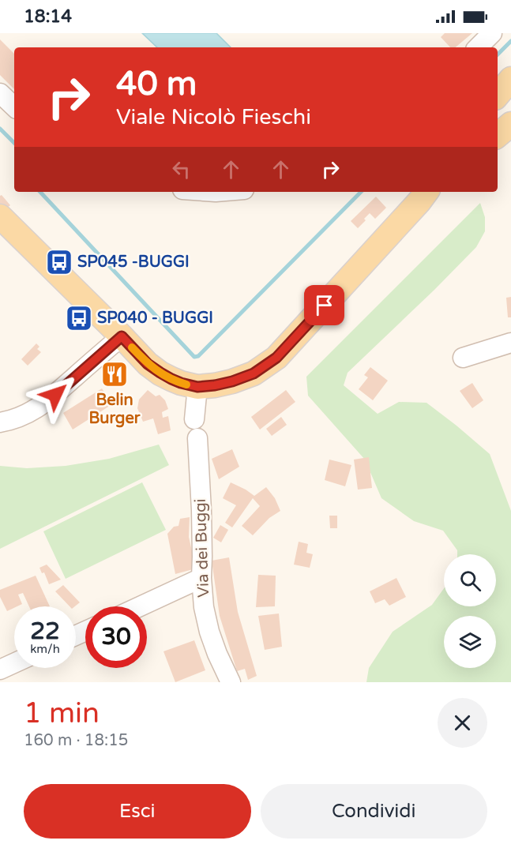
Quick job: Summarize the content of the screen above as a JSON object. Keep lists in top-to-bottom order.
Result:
{
  "streets": {
    "street": ["Via dei Buggi"]
  },
  "places": {
    "bus stop": ["SP045 -BUGGI", "SP040 - BUGGI"],
    "restaurant": ["Belin Burger"]
  },
  "page": {
    "status": "18:14",
    "turn": ["40 m", "Viale Nicolò Fieschi"],
    "speed": "22 km/h",
    "limit": "30",
    "heading": ["1 min", "160 m · 18:15"],
    "buttons": ["Esci", "Condividi"]
  }
}
